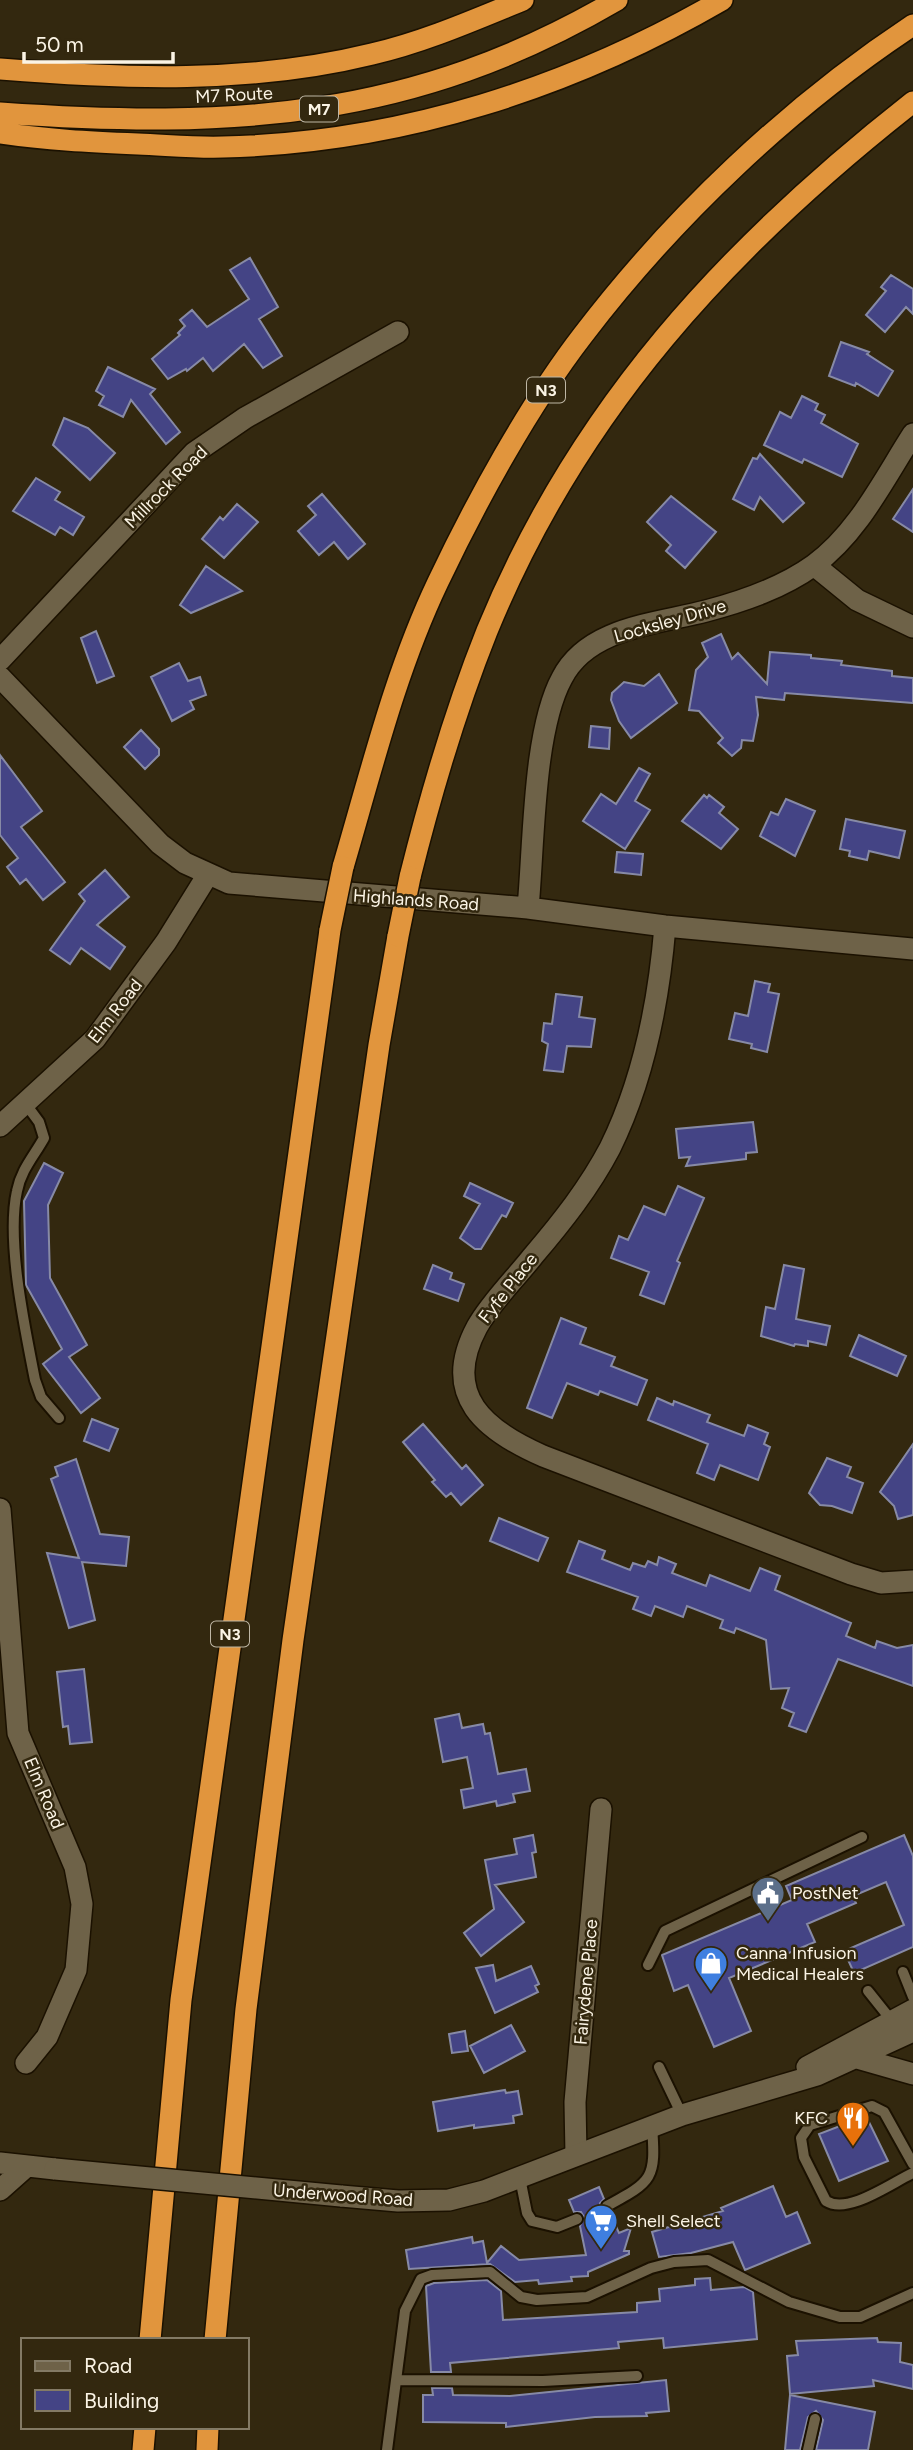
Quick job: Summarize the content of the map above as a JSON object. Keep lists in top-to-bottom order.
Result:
{
  "streets": {
    "highway": ["M7 Route", "M7", "N3"],
    "street": [
      "Millrock Road",
      "Locksley Drive",
      "Highlands Road",
      "Elm Road",
      "Fyfe Place",
      "Fairydene Place",
      "Underwood Road"
    ]
  },
  "crossings": [
    ["Locksley Drive", "Highlands Road"],
    ["Highlands Road", "Elm Road"],
    ["Highlands Road", "Fyfe Place"],
    ["Fairydene Place", "Underwood Road"]
  ],
  "places": {
    "public building": ["PostNet"],
    "shop": ["Canna Infusion Medical Healers"],
    "restaurant": ["KFC"],
    "supermarket": ["Shell Select"]
  },
  "legend": ["Road", "Building"],
  "scale_bar": "50 m"
}
